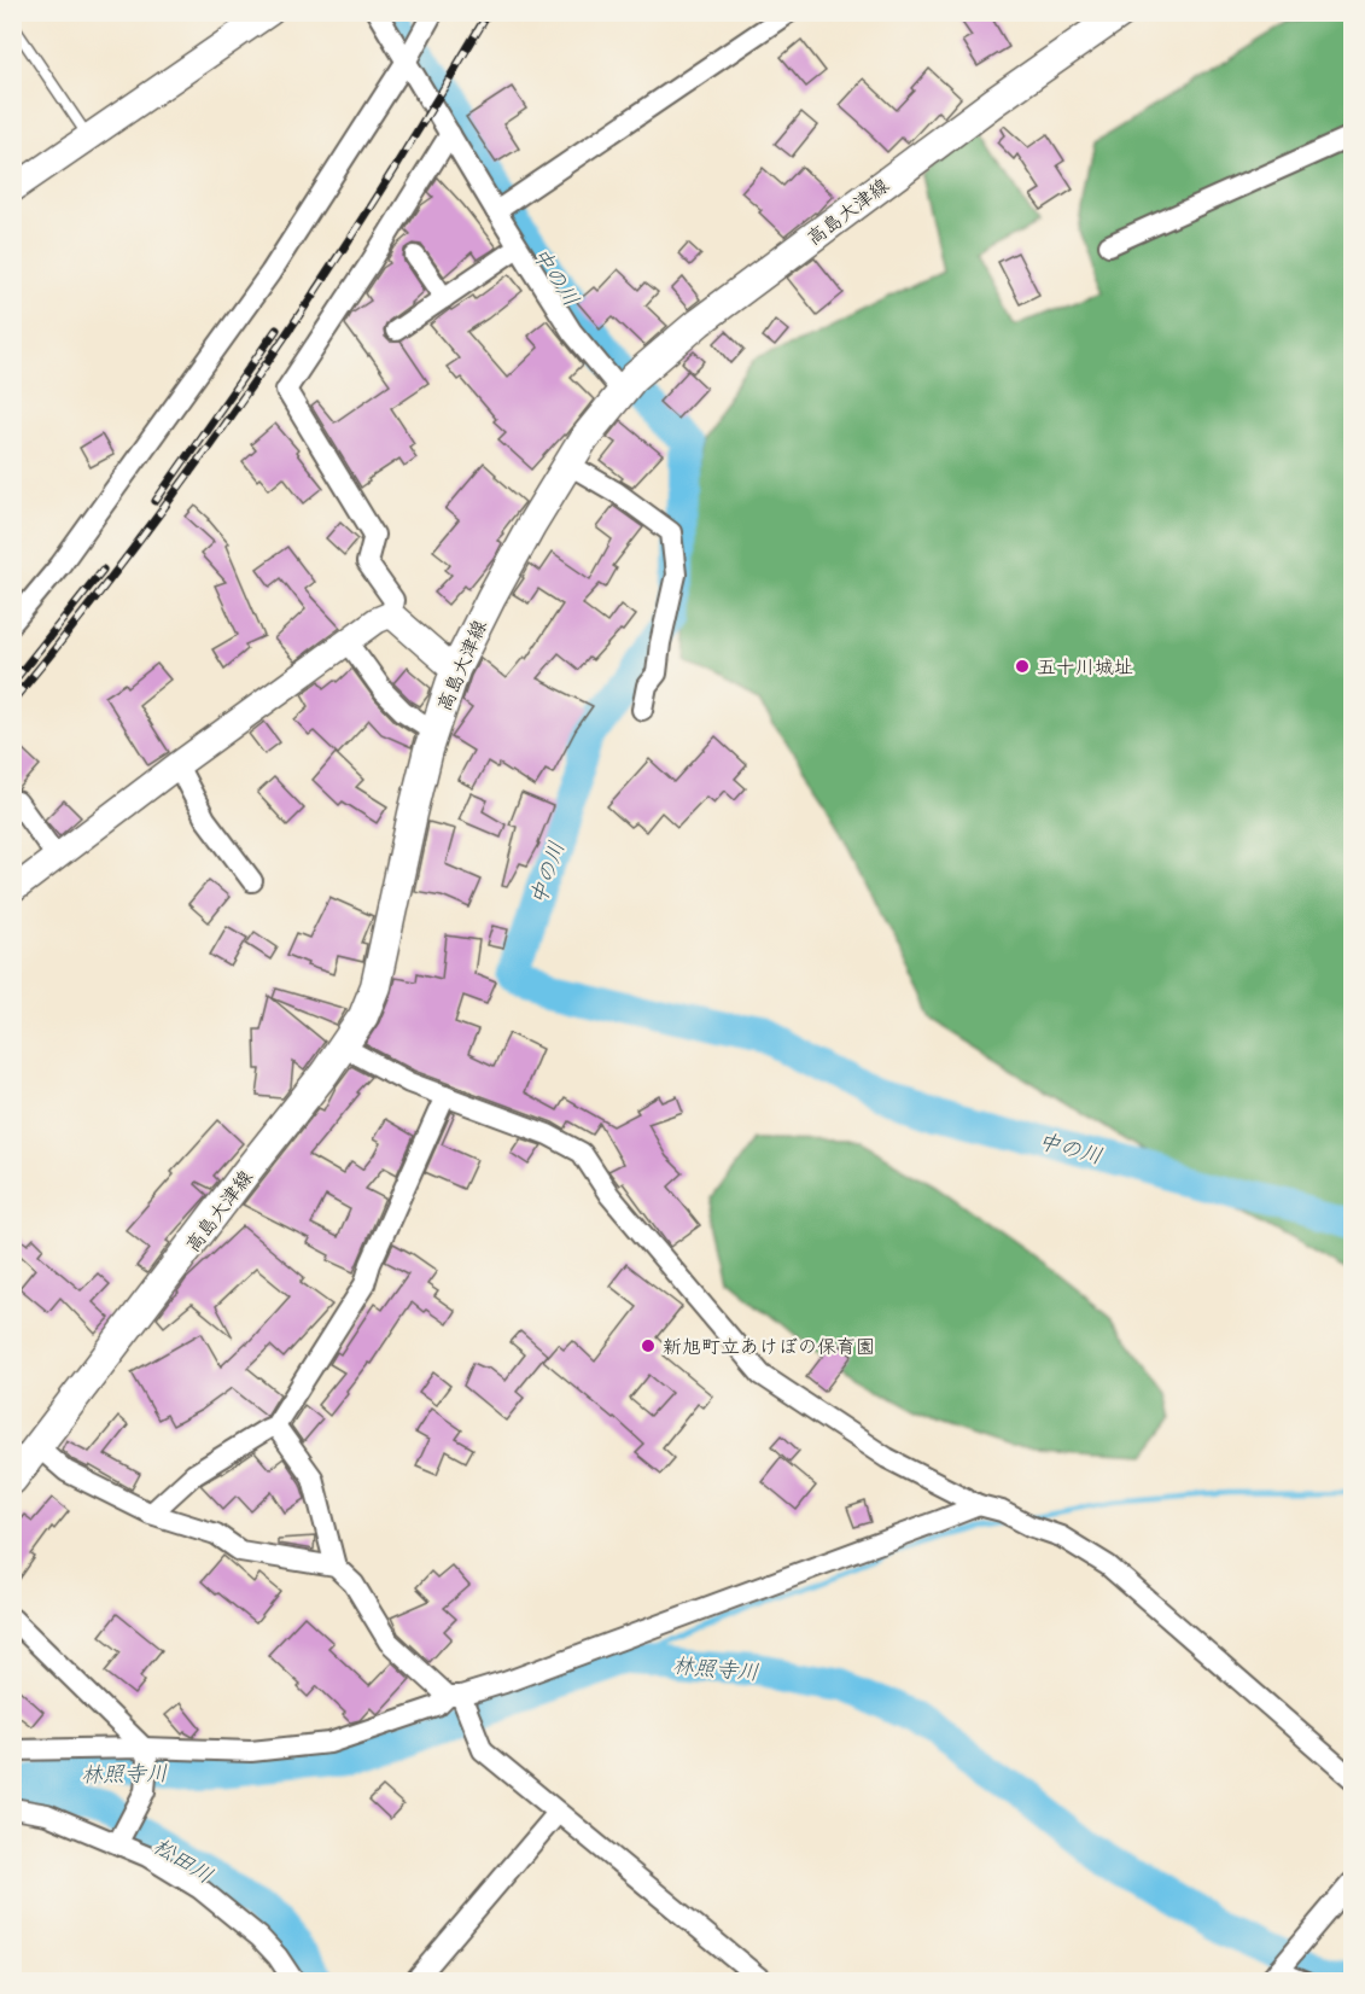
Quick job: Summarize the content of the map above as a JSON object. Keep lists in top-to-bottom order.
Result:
{
  "streets": {
    "main road": ["高島大津線"]
  },
  "water": ["中の川", "林照寺川", "松田川"],
  "places": ["五十川城址", "新旭町立あけぼの保育園"]
}
